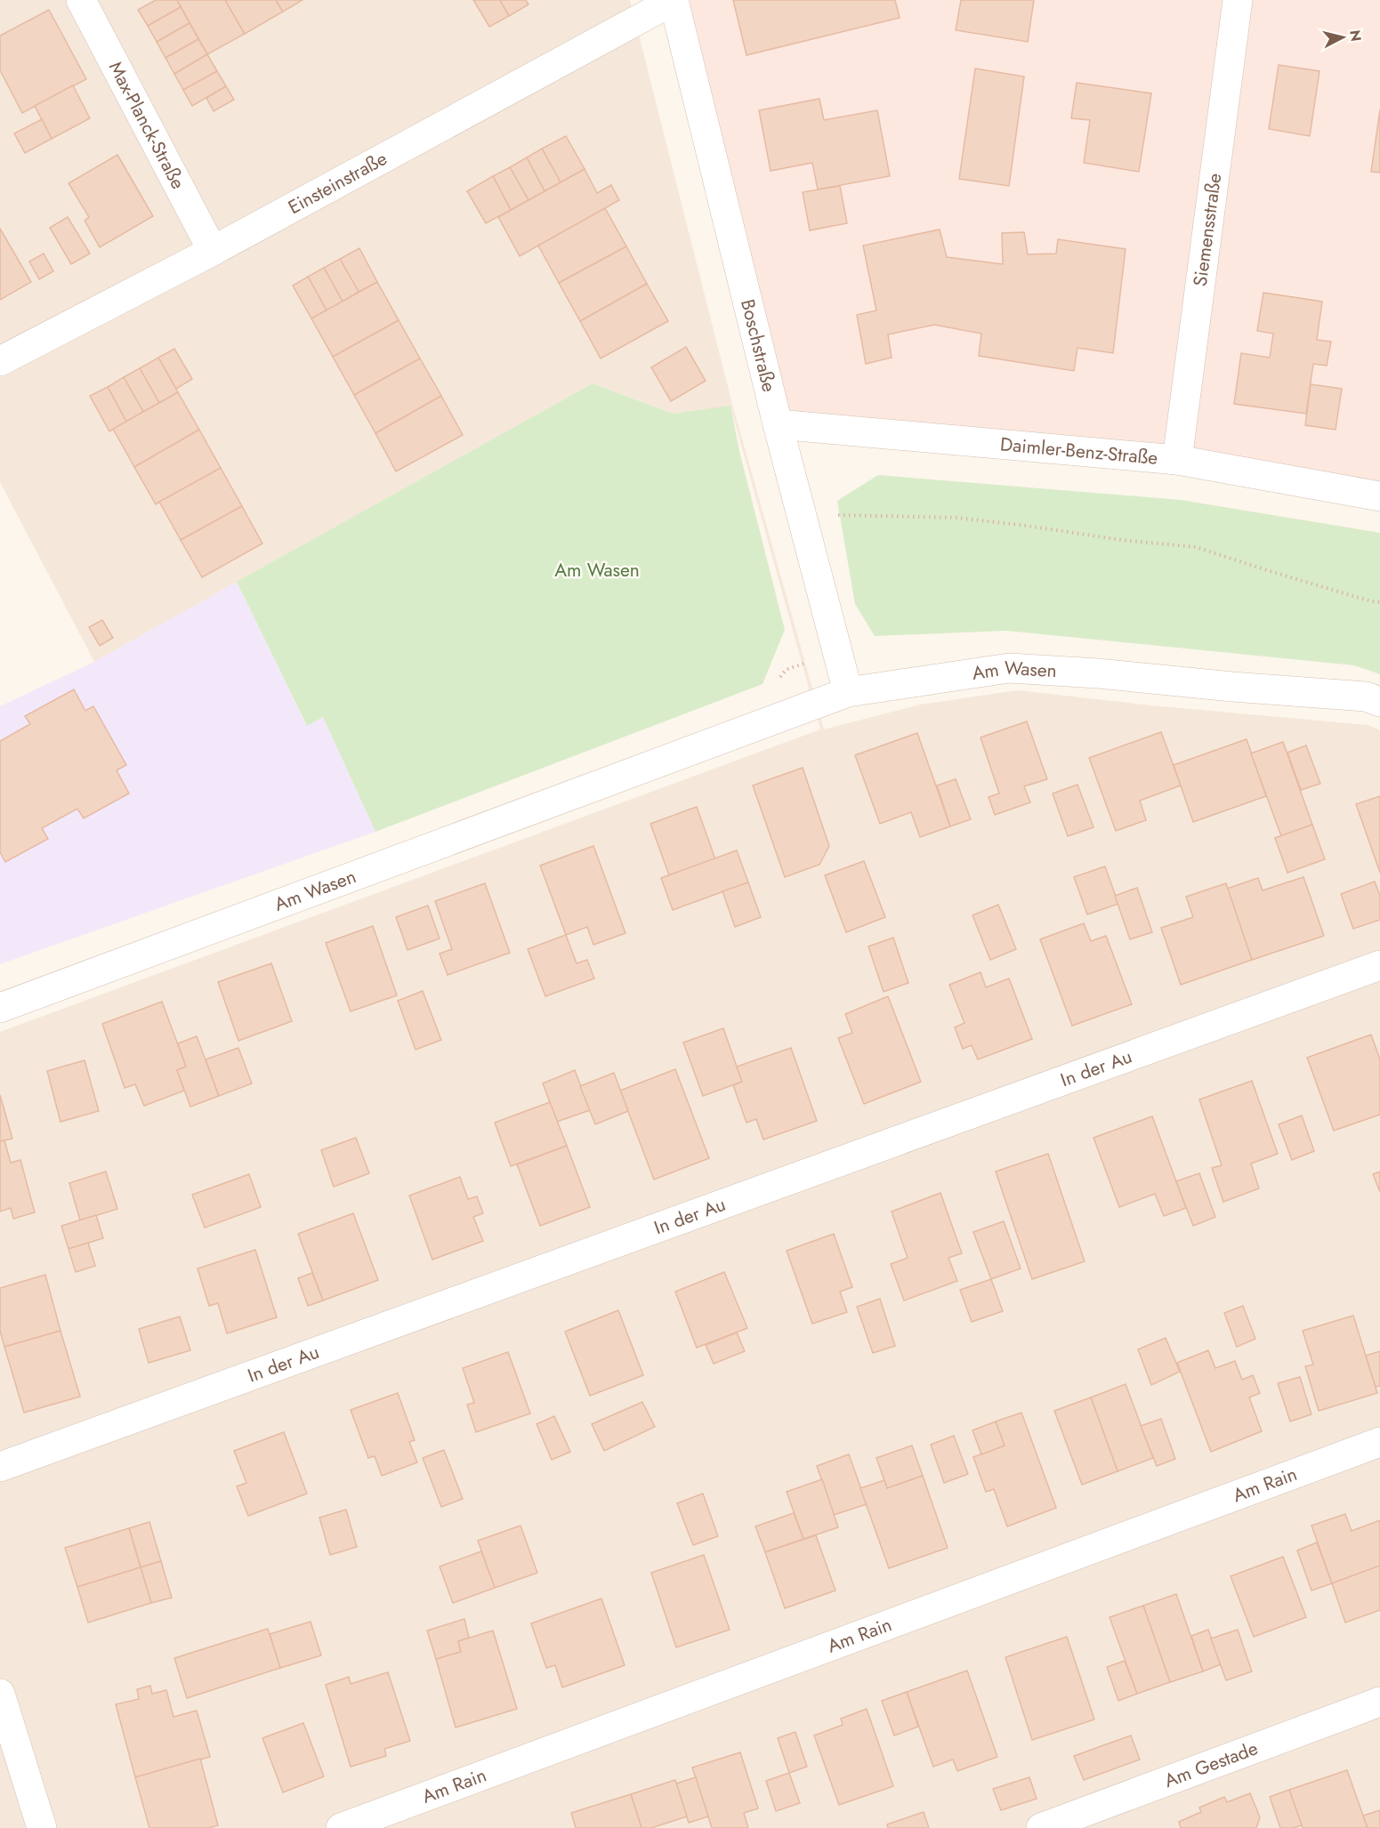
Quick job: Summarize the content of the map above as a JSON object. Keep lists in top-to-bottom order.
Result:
{
  "streets": {
    "street": [
      "Max-Planck-Straße",
      "Einsteinstraße",
      "Siemensstraße",
      "Boschstraße",
      "Daimler-Benz-Straße",
      "Am Wasen",
      "In der Au",
      "Am Rain",
      "Am Gestade"
    ]
  },
  "crossings": [
    ["Max-Planck-Straße", "Einsteinstraße"],
    ["Einsteinstraße", "Boschstraße"],
    ["Siemensstraße", "Daimler-Benz-Straße"],
    ["Boschstraße", "Daimler-Benz-Straße"],
    ["Boschstraße", "Am Wasen"]
  ],
  "parks": ["Am Wasen"],
  "north": "right"
}
